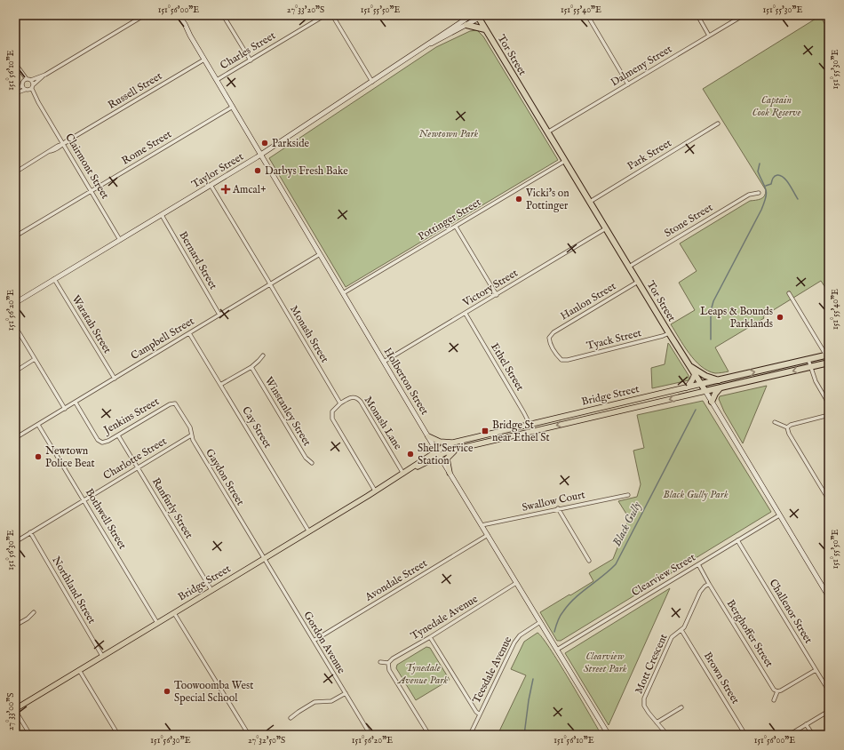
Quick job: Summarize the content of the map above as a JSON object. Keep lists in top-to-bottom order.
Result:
{
  "streets": {
    "highway": ["Tor Street", "Bridge Street"],
    "street": [
      "Charles Street",
      "Dalmeny Street",
      "Russell Street",
      "Rome Street",
      "Park Street",
      "Clairmont Street",
      "Taylor Street",
      "Pottinger Street",
      "Stone Street",
      "Bernard Street",
      "Victory Street",
      "Hanlon Street",
      "Waratah Street",
      "Monash Street",
      "Campbell Street",
      "Tyack Street",
      "Ethel Street",
      "Holberton Street",
      "Winstanley Street",
      "Jenkins Street",
      "Monash Lane",
      "Cay Street",
      "Charlotte Street",
      "Gaydon Street",
      "Swallow Court",
      "Ranfurly Street",
      "Bothwell Street",
      "Clearview Street",
      "Avondale Street",
      "Northland Street",
      "Challenor Street",
      "Tynedale Avenue",
      "Berghoffer Street",
      "Gordon Avenue",
      "Mott Crescent",
      "Teesdale Avenue",
      "Brown Street"
    ]
  },
  "crossings": [
    ["Charles Street", "Holberton Street"],
    ["Tor Street", "Dalmeny Street"],
    ["Tor Street", "Park Street"],
    ["Tor Street", "Taylor Street"],
    ["Tor Street", "Pottinger Street"],
    ["Tor Street", "Stone Street"],
    ["Tor Street", "Victory Street"],
    ["Tor Street", "Hanlon Street"],
    ["Tor Street", "Tyack Street"],
    ["Tor Street", "Bridge Street"],
    ["Tor Street", "Clearview Street"],
    ["Russell Street", "Clairmont Street"],
    ["Russell Street", "Holberton Street"],
    ["Rome Street", "Clairmont Street"],
    ["Rome Street", "Holberton Street"],
    ["Clairmont Street", "Taylor Street"],
    ["Taylor Street", "Bernard Street"],
    ["Taylor Street", "Waratah Street"],
    ["Taylor Street", "Monash Street"],
    ["Taylor Street", "Holberton Street"],
    ["Pottinger Street", "Holberton Street"],
    ["Bernard Street", "Campbell Street"],
    ["Victory Street", "Ethel Street"],
    ["Victory Street", "Holberton Street"],
    ["Hanlon Street", "Tyack Street"],
    ["Waratah Street", "Campbell Street"],
    ["Monash Street", "Campbell Street"],
    ["Monash Street", "Monash Lane"],
    ["Campbell Street", "Holberton Street"],
    ["Campbell Street", "Jenkins Street"],
    ["Campbell Street", "Cay Street"],
    ["Campbell Street", "Bothwell Street"],
    ["Ethel Street", "Bridge Street"],
    ["Holberton Street", "Bridge Street"],
    ["Holberton Street", "Swallow Court"],
    ["Holberton Street", "Clearview Street"],
    ["Holberton Street", "Avondale Street"],
    ["Holberton Street", "Tynedale Avenue"],
    ["Holberton Street", "Teesdale Avenue"],
    ["Bridge Street", "Monash Lane"],
    ["Bridge Street", "Cay Street"],
    ["Bridge Street", "Gaydon Street"],
    ["Bridge Street", "Ranfurly Street"],
    ["Bridge Street", "Bothwell Street"],
    ["Bridge Street", "Northland Street"],
    ["Bridge Street", "Gordon Avenue"],
    ["Jenkins Street", "Gaydon Street"],
    ["Jenkins Street", "Ranfurly Street"],
    ["Charlotte Street", "Gaydon Street"],
    ["Charlotte Street", "Ranfurly Street"],
    ["Charlotte Street", "Bothwell Street"],
    ["Charlotte Street", "Northland Street"],
    ["Gaydon Street", "Gordon Avenue"],
    ["Clearview Street", "Challenor Street"],
    ["Avondale Street", "Gordon Avenue"],
    ["Berghoffer Street", "Mott Crescent"],
    ["Mott Crescent", "Brown Street"]
  ],
  "water": ["Black Gully"],
  "parks": [
    "Captain Cook Reserve",
    "Newtown Park",
    "Black Gully Park",
    "Clearview Street Park",
    "Tynedale Avenue Park"
  ],
  "places": {
    "other": [
      "Parkside",
      "Darbys Fresh Bake",
      "Vicki's on Pottinger",
      "Leaps & Bounds Parklands",
      "Shell Service Station",
      "Newtown Police Beat",
      "Toowoomba West Special School"
    ],
    "health": ["Amcal+"],
    "transit": ["Bridge St near Ethel St"]
  },
  "coordinates": [
    "151°56'00\"E",
    "27°33'20\"S",
    "151°55'50\"E",
    "151°55'40\"E",
    "151°55'30\"E",
    "151°56'10\"E",
    "151°56'20\"E",
    "151°56'30\"E",
    "27°33'00\"S",
    "27°32'50\"S"
  ]
}
